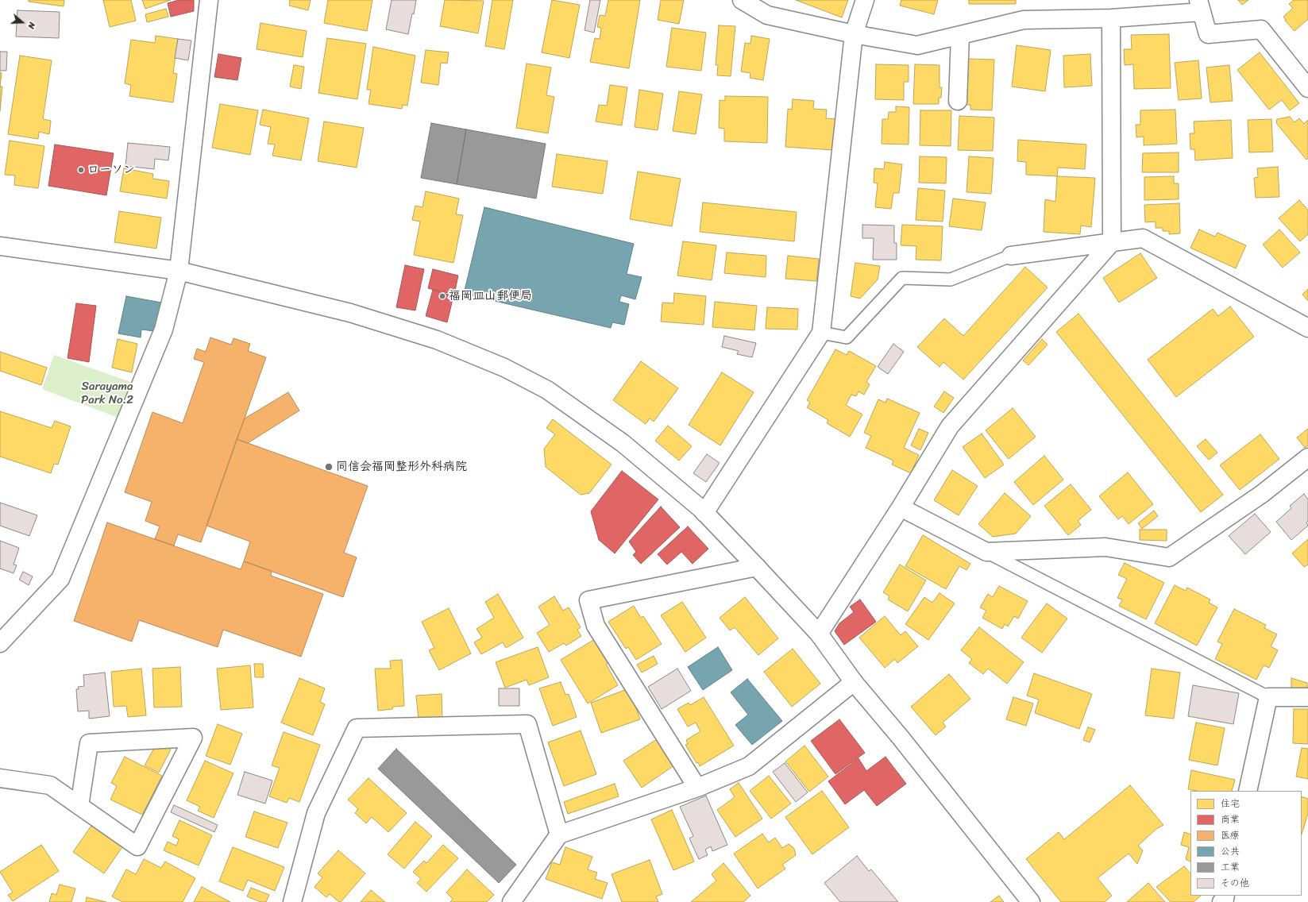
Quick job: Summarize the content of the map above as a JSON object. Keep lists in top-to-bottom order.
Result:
{
  "parks": ["Sarayama Park No.2"],
  "places": ["ローソン", "福岡皿山郵便局", "同信会福岡整形外科病院"],
  "legend": [
    "住宅",
    "商業",
    "医療",
    "公共",
    "工業",
    "その他"
  ],
  "north": "right"
}
